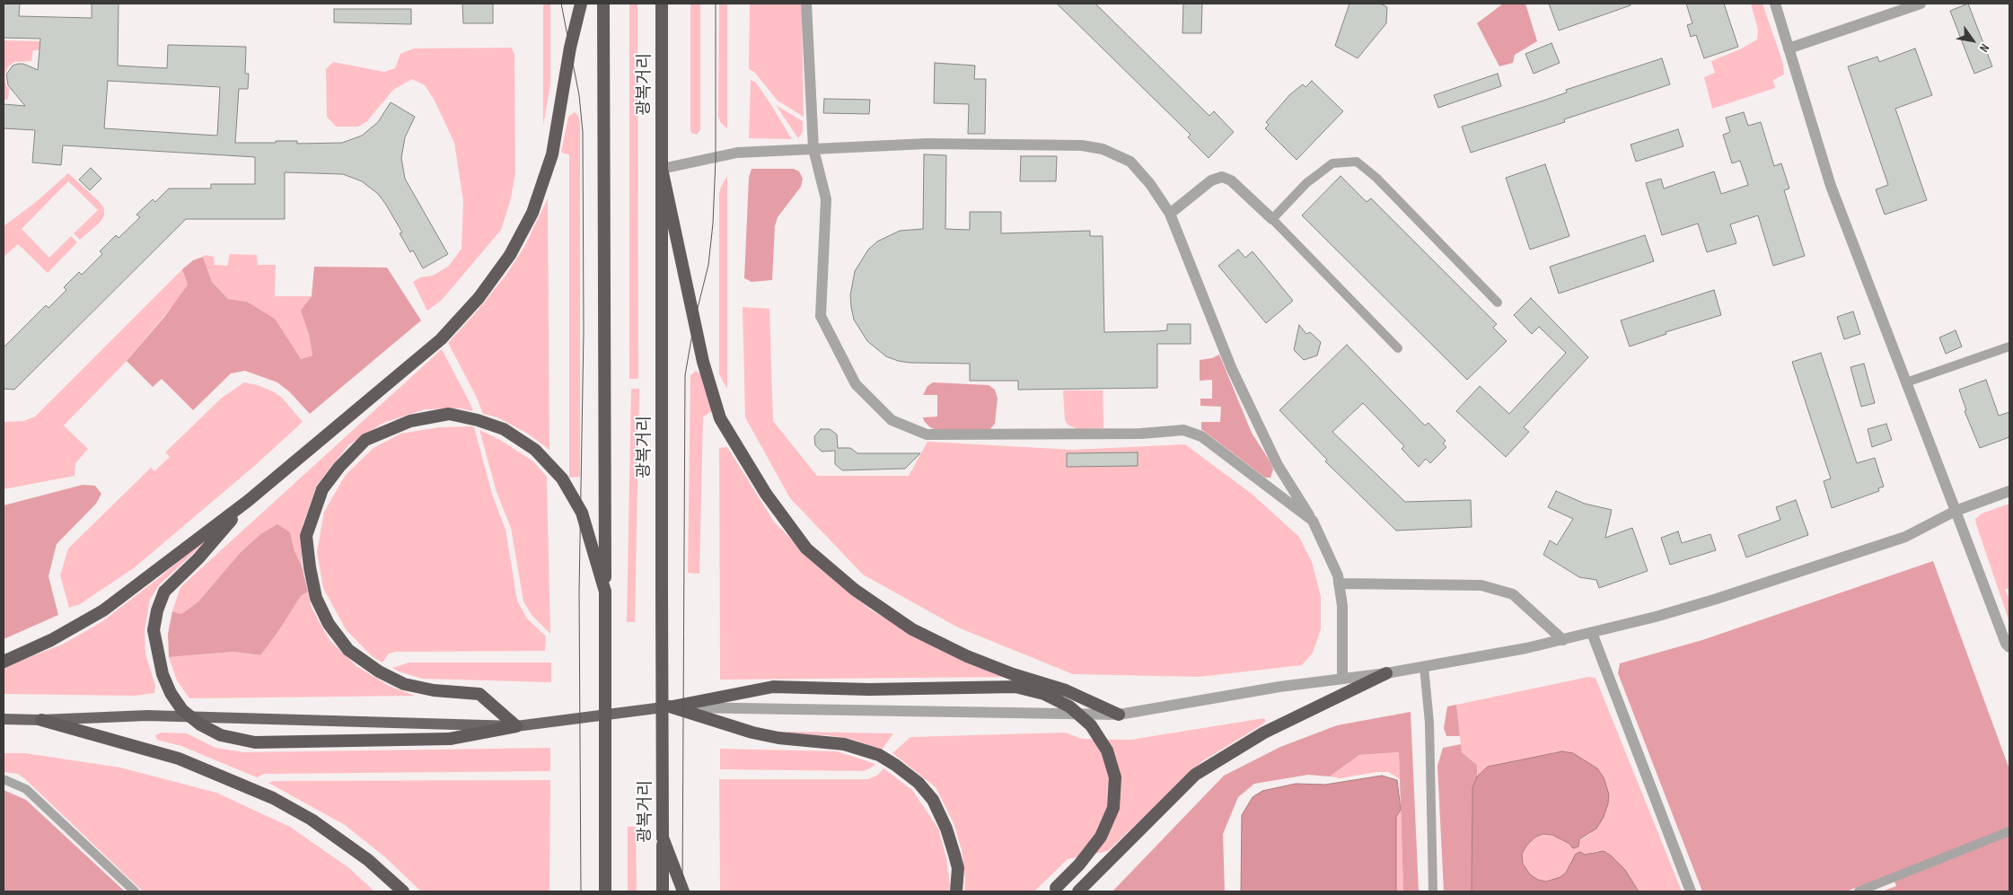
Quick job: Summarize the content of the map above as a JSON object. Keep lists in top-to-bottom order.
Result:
{
  "streets": {
    "highway": ["광복거리"]
  },
  "north": "bottom right"
}
